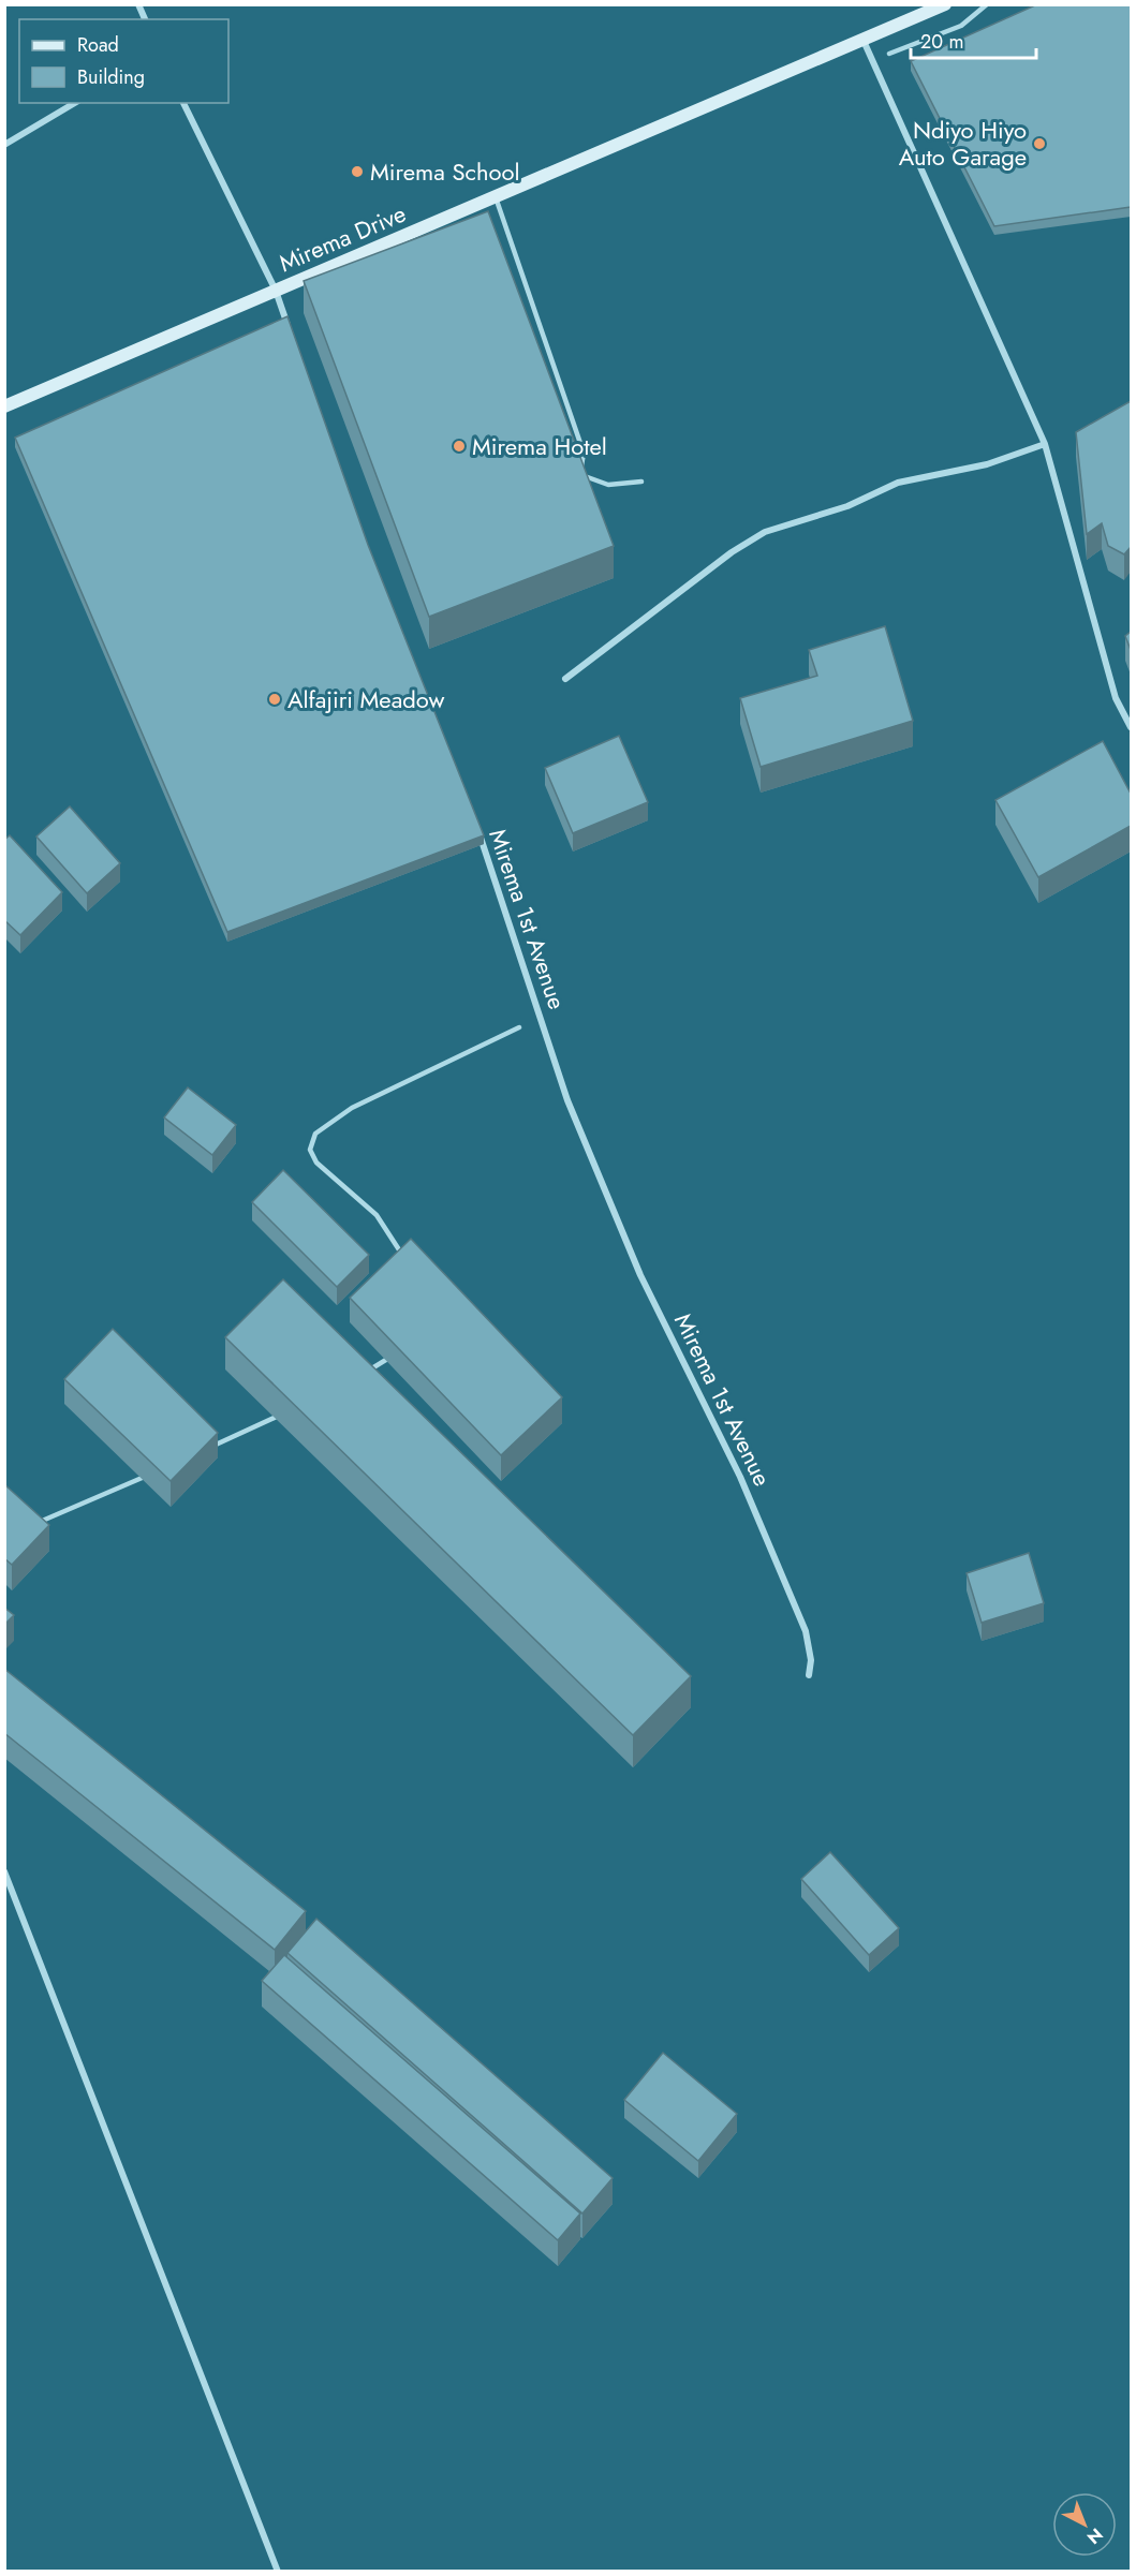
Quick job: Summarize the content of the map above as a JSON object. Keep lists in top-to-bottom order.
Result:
{
  "streets": {
    "street": ["Mirema Drive", "Mirema 1st Avenue"]
  },
  "places": [
    "Ndiyo Hiyo Auto Garage",
    "Mirema School",
    "Mirema Hotel",
    "Alfajiri Meadow"
  ],
  "legend": ["Road", "Building"],
  "scale_bar": "20 m",
  "north": "bottom right"
}
